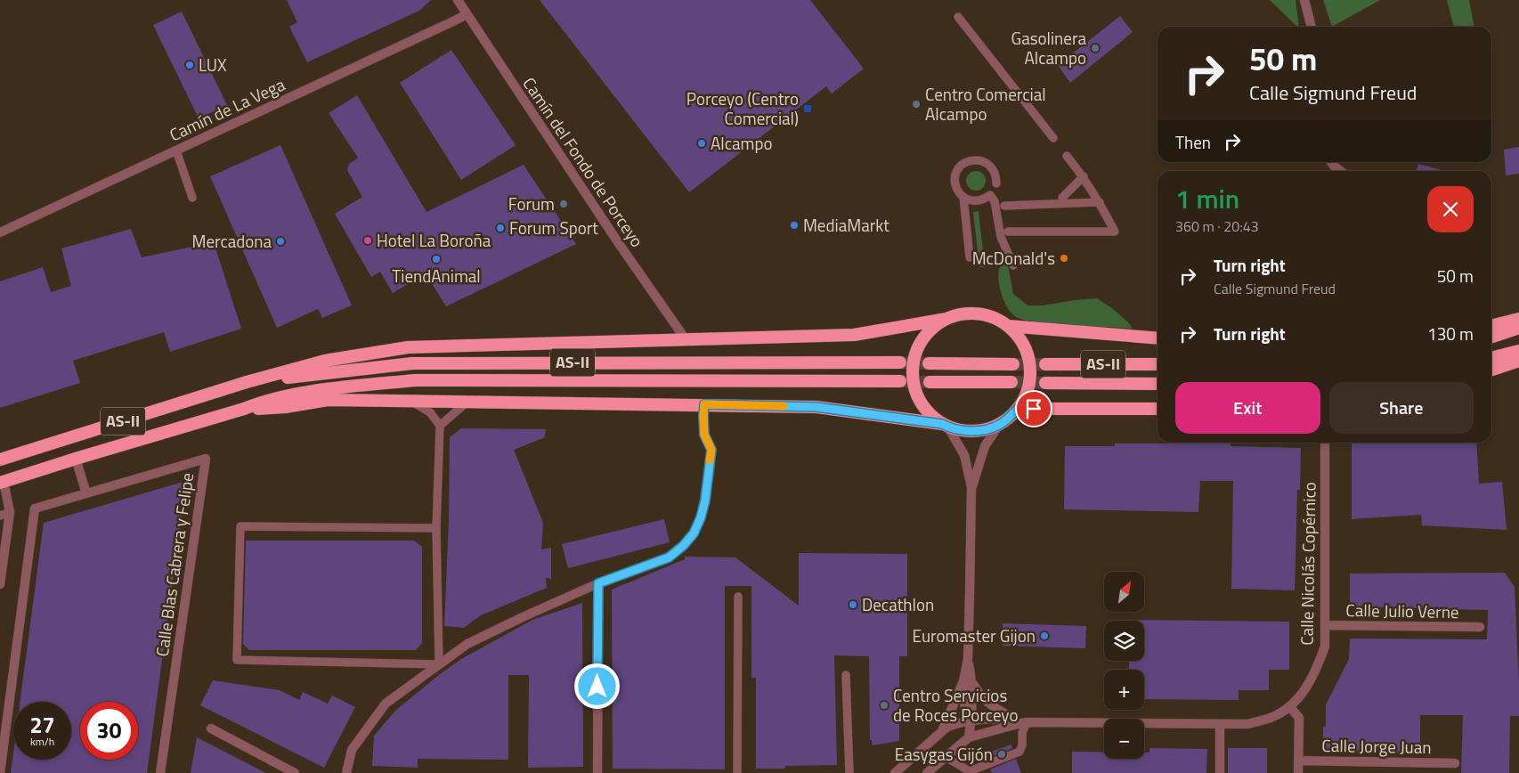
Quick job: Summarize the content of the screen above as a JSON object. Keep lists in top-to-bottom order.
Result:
{
  "streets": {
    "highway": ["AS-II"],
    "street": [
      "Camín de La Vega",
      "Camín del Fondo de Porceyo",
      "Calle Nicolás Copérnico",
      "Calle Blas Cabrera y Felipe",
      "Calle Julio Verne",
      "Calle Jorge Juan"
    ]
  },
  "crossings": [
    ["Camín de La Vega", "Camín del Fondo de Porceyo"],
    ["Calle Nicolás Copérnico", "Calle Julio Verne"],
    ["Calle Nicolás Copérnico", "Calle Jorge Juan"]
  ],
  "places": {
    "other": [
      "Gasolinera Alcampo",
      "LUX",
      "Centro Comercial Alcampo",
      "Alcampo",
      "Forum",
      "MediaMarkt",
      "Forum Sport",
      "Hotel La Boroña",
      "Mercadona",
      "McDonald's",
      "TiendAnimal",
      "Decathlon",
      "Euromaster Gijon",
      "Centro Servicios de Roces Porceyo",
      "Easygas Gijón"
    ],
    "transit": ["Porceyo (Centro Comercial)"]
  },
  "north": "top right",
  "page": {
    "turn": ["50 m", "Calle Sigmund Freud"],
    "then": "Then",
    "heading": ["1 min", "360 m · 20:43"],
    "list": [
      {
        "name": "Turn right",
        "note": "Calle Sigmund Freud",
        "value": "50 m"
      },
      {
        "name": "Turn right",
        "value": "130 m"
      }
    ],
    "buttons": ["Exit", "Share"],
    "map_buttons": ["+", "−"],
    "speed": "27 km/h",
    "limit": "30"
  }
}
